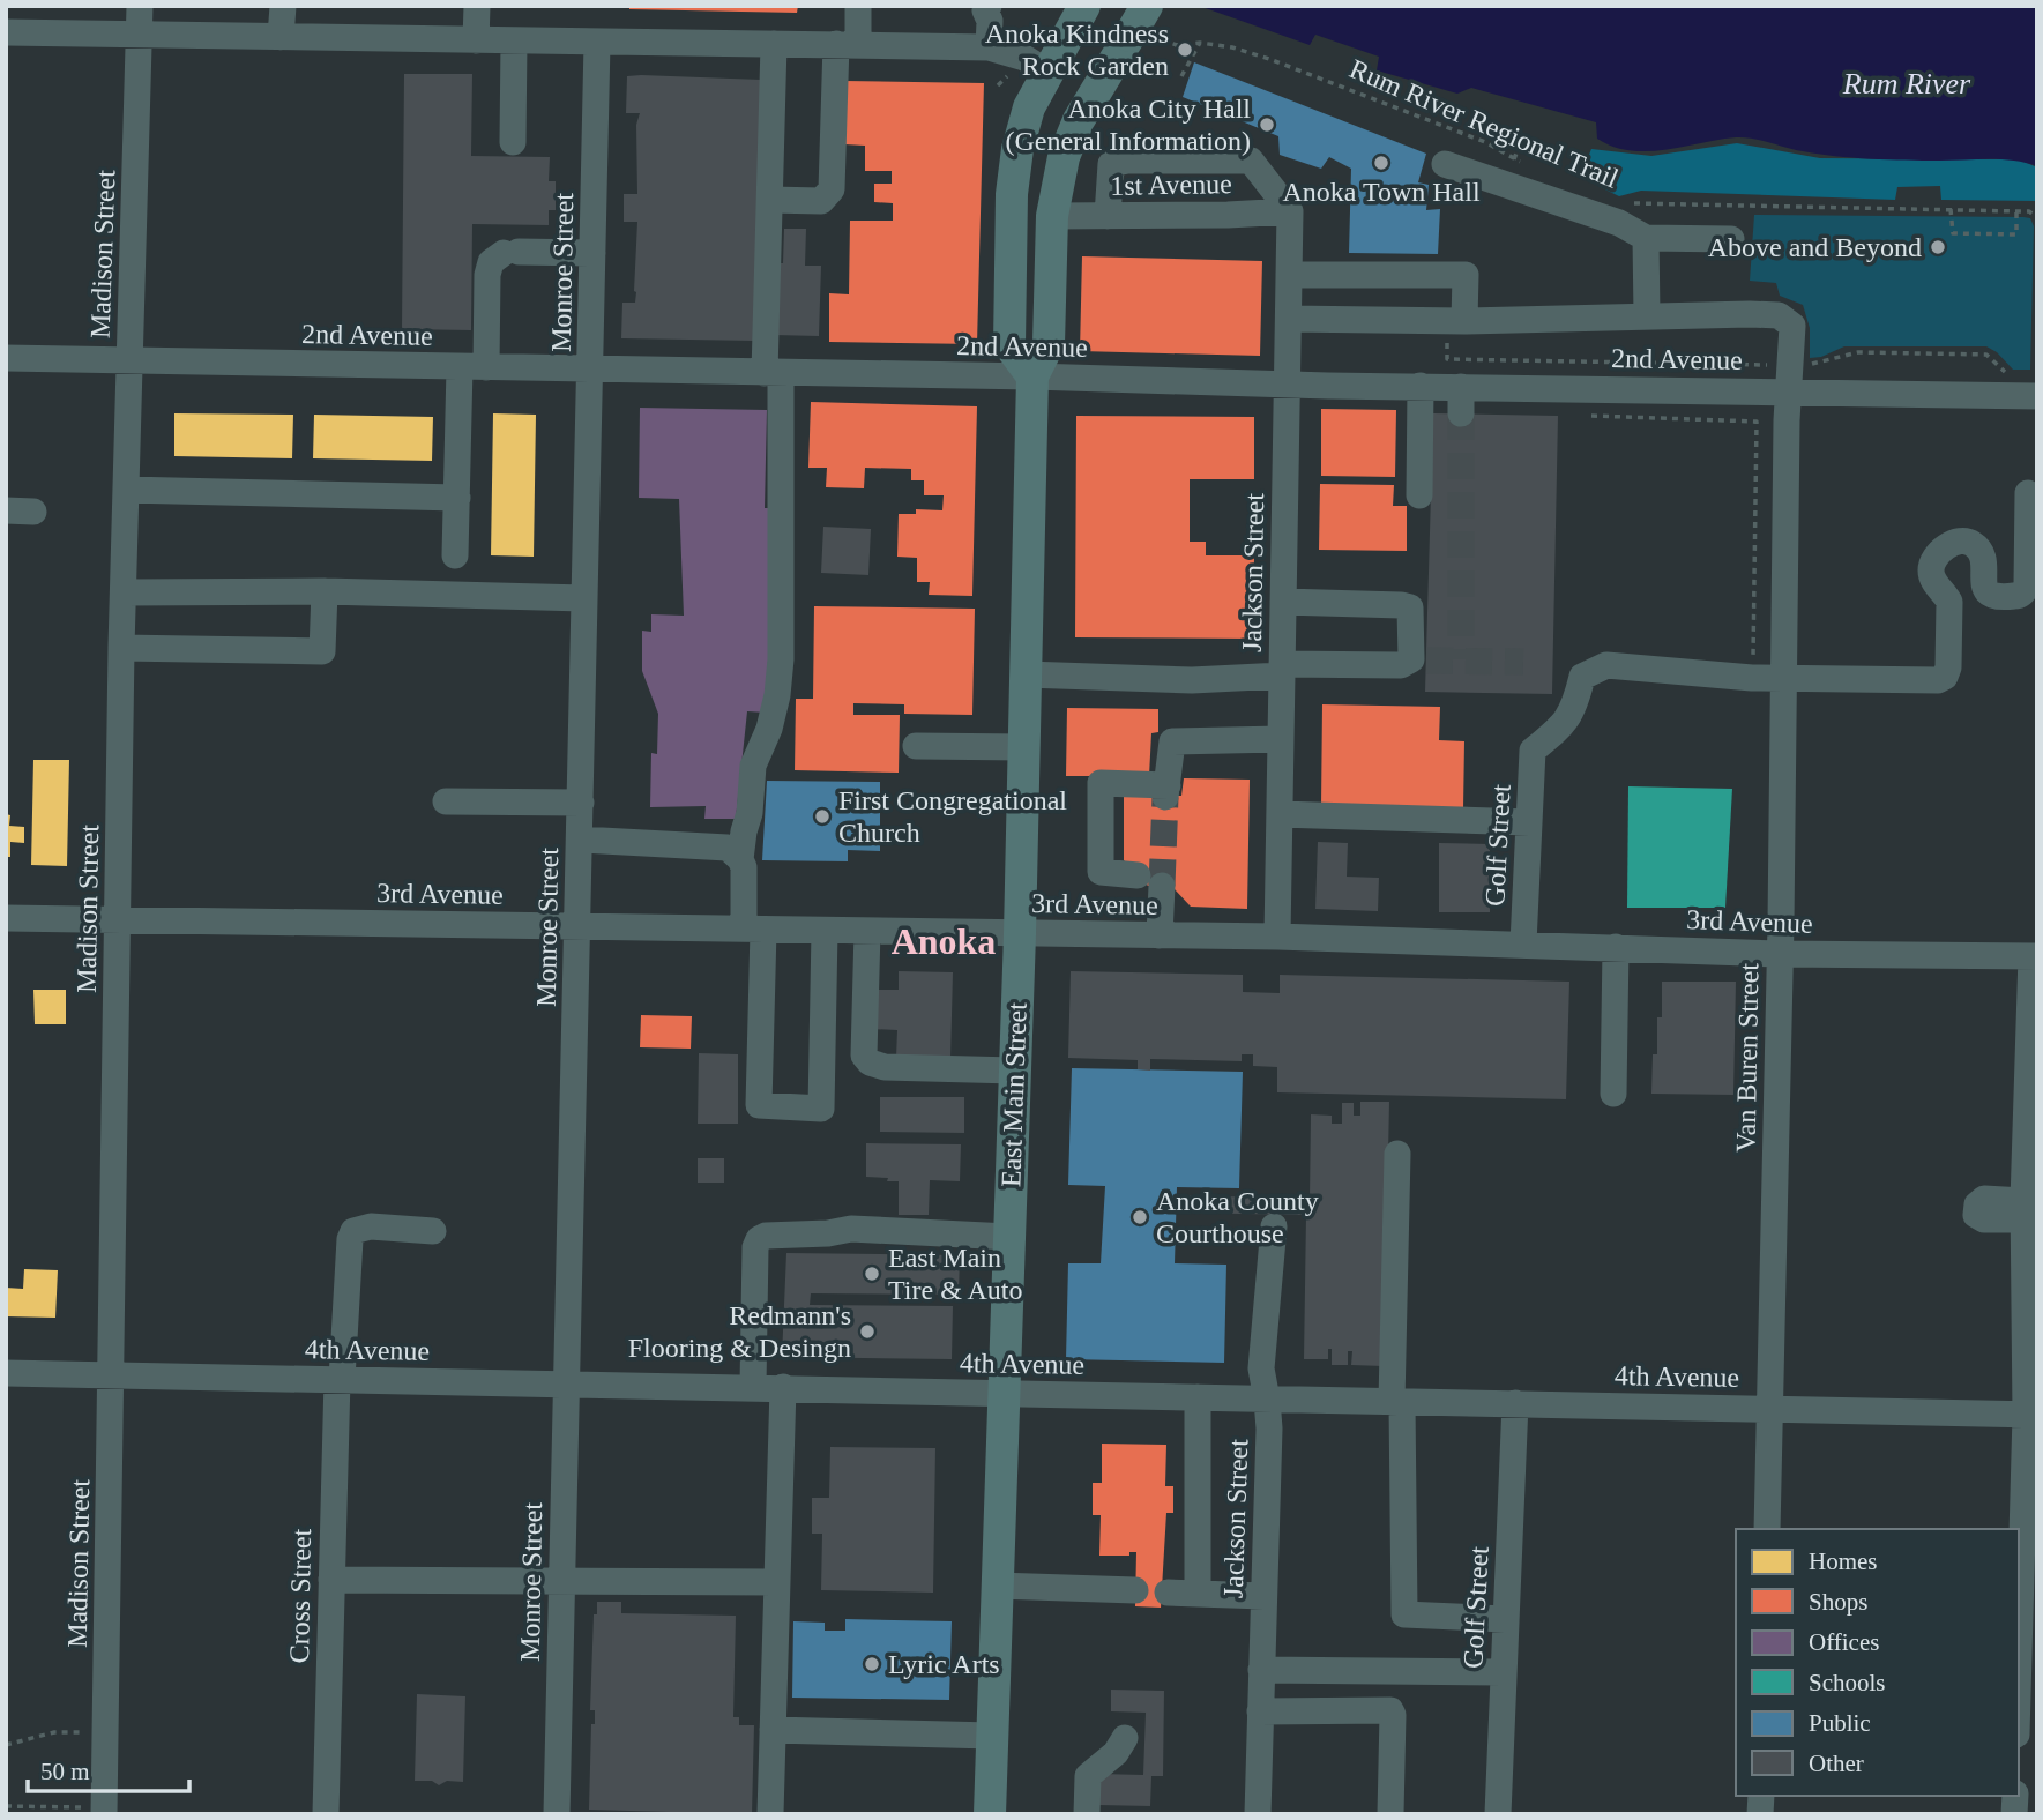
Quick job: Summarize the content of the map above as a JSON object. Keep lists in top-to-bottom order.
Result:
{
  "streets": {
    "main road": ["East Main Street"],
    "street": [
      "1st Avenue",
      "Madison Street",
      "Monroe Street",
      "2nd Avenue",
      "Jackson Street",
      "Golf Street",
      "3rd Avenue",
      "Van Buren Street",
      "4th Avenue",
      "Cross Street"
    ],
    "path": ["Rum River Regional Trail"]
  },
  "crossings": [
    ["Rum River Regional Trail", "East Main Street"],
    ["1st Avenue", "Jackson Street"],
    ["1st Avenue", "East Main Street"],
    ["Madison Street", "2nd Avenue"],
    ["Madison Street", "3rd Avenue"],
    ["Madison Street", "4th Avenue"],
    ["Monroe Street", "2nd Avenue"],
    ["Monroe Street", "3rd Avenue"],
    ["Monroe Street", "4th Avenue"],
    ["2nd Avenue", "Jackson Street"],
    ["2nd Avenue", "Van Buren Street"],
    ["2nd Avenue", "East Main Street"],
    ["Jackson Street", "3rd Avenue"],
    ["Jackson Street", "4th Avenue"],
    ["Golf Street", "3rd Avenue"],
    ["Golf Street", "Van Buren Street"],
    ["Golf Street", "4th Avenue"],
    ["3rd Avenue", "Van Buren Street"],
    ["3rd Avenue", "East Main Street"],
    ["Van Buren Street", "4th Avenue"],
    ["East Main Street", "4th Avenue"],
    ["4th Avenue", "Cross Street"]
  ],
  "districts": ["Anoka"],
  "water": ["Rum River"],
  "places": [
    "Anoka Kindness Rock Garden",
    "Anoka City Hall (General Information)",
    "Anoka Town Hall",
    "Above and Beyond",
    "First Congregational Church",
    "Anoka County Courthouse",
    "East Main Tire & Auto",
    "Redmann's Flooring & Desingn",
    "Lyric Arts"
  ],
  "legend": [
    "Homes",
    "Shops",
    "Offices",
    "Schools",
    "Public",
    "Other"
  ],
  "scale_bar": "50 m"
}
